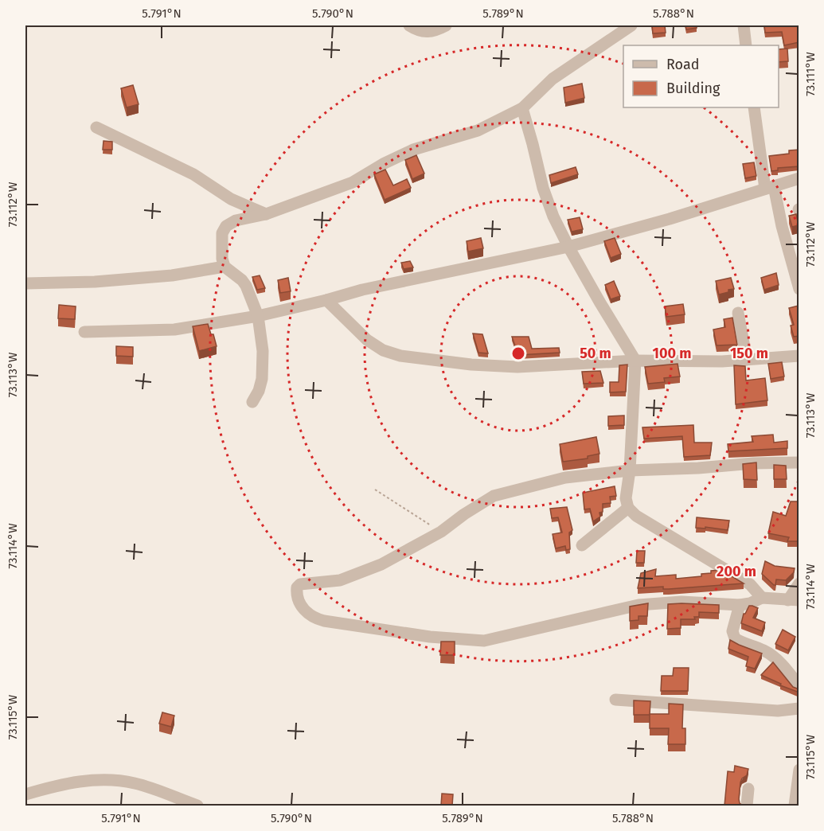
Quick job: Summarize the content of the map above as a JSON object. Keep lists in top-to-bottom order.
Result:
{
  "legend": ["Road", "Building"],
  "coordinates": [
    "5.791°N",
    "5.790°N",
    "5.789°N",
    "5.788°N",
    "73.111°W",
    "73.112°W",
    "73.113°W",
    "73.114°W",
    "73.115°W"
  ],
  "rings": [
    "50 m",
    "100 m",
    "150 m",
    "200 m"
  ]
}
